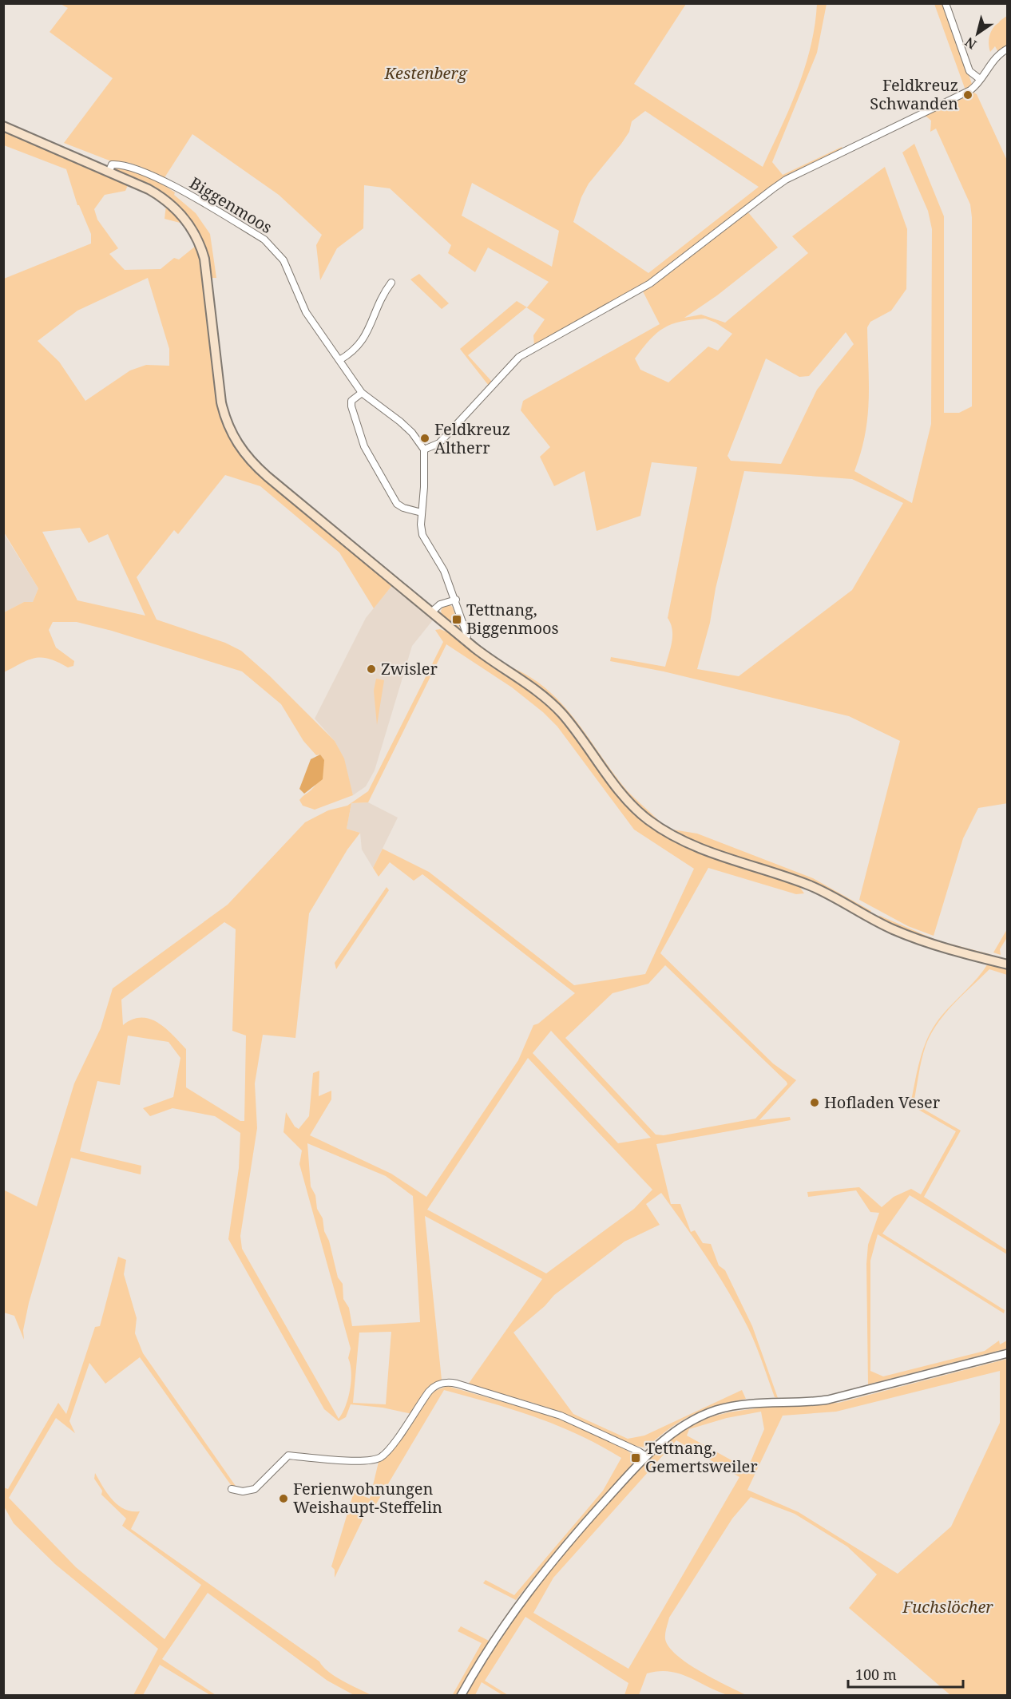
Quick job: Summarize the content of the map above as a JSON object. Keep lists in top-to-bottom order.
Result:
{
  "streets": {
    "street": ["Biggenmoos"]
  },
  "parks": ["Kestenberg", "Fuchslöcher"],
  "places": {
    "other": [
      "Feldkreuz Schwanden",
      "Feldkreuz Altherr",
      "Zwisler",
      "Hofladen Veser",
      "Ferienwohnungen Weishaupt-Steffelin"
    ],
    "transit": ["Tettnang, Biggenmoos", "Tettnang, Gemertsweiler"]
  },
  "scale_bar": "100 m",
  "north": "bottom left"
}
